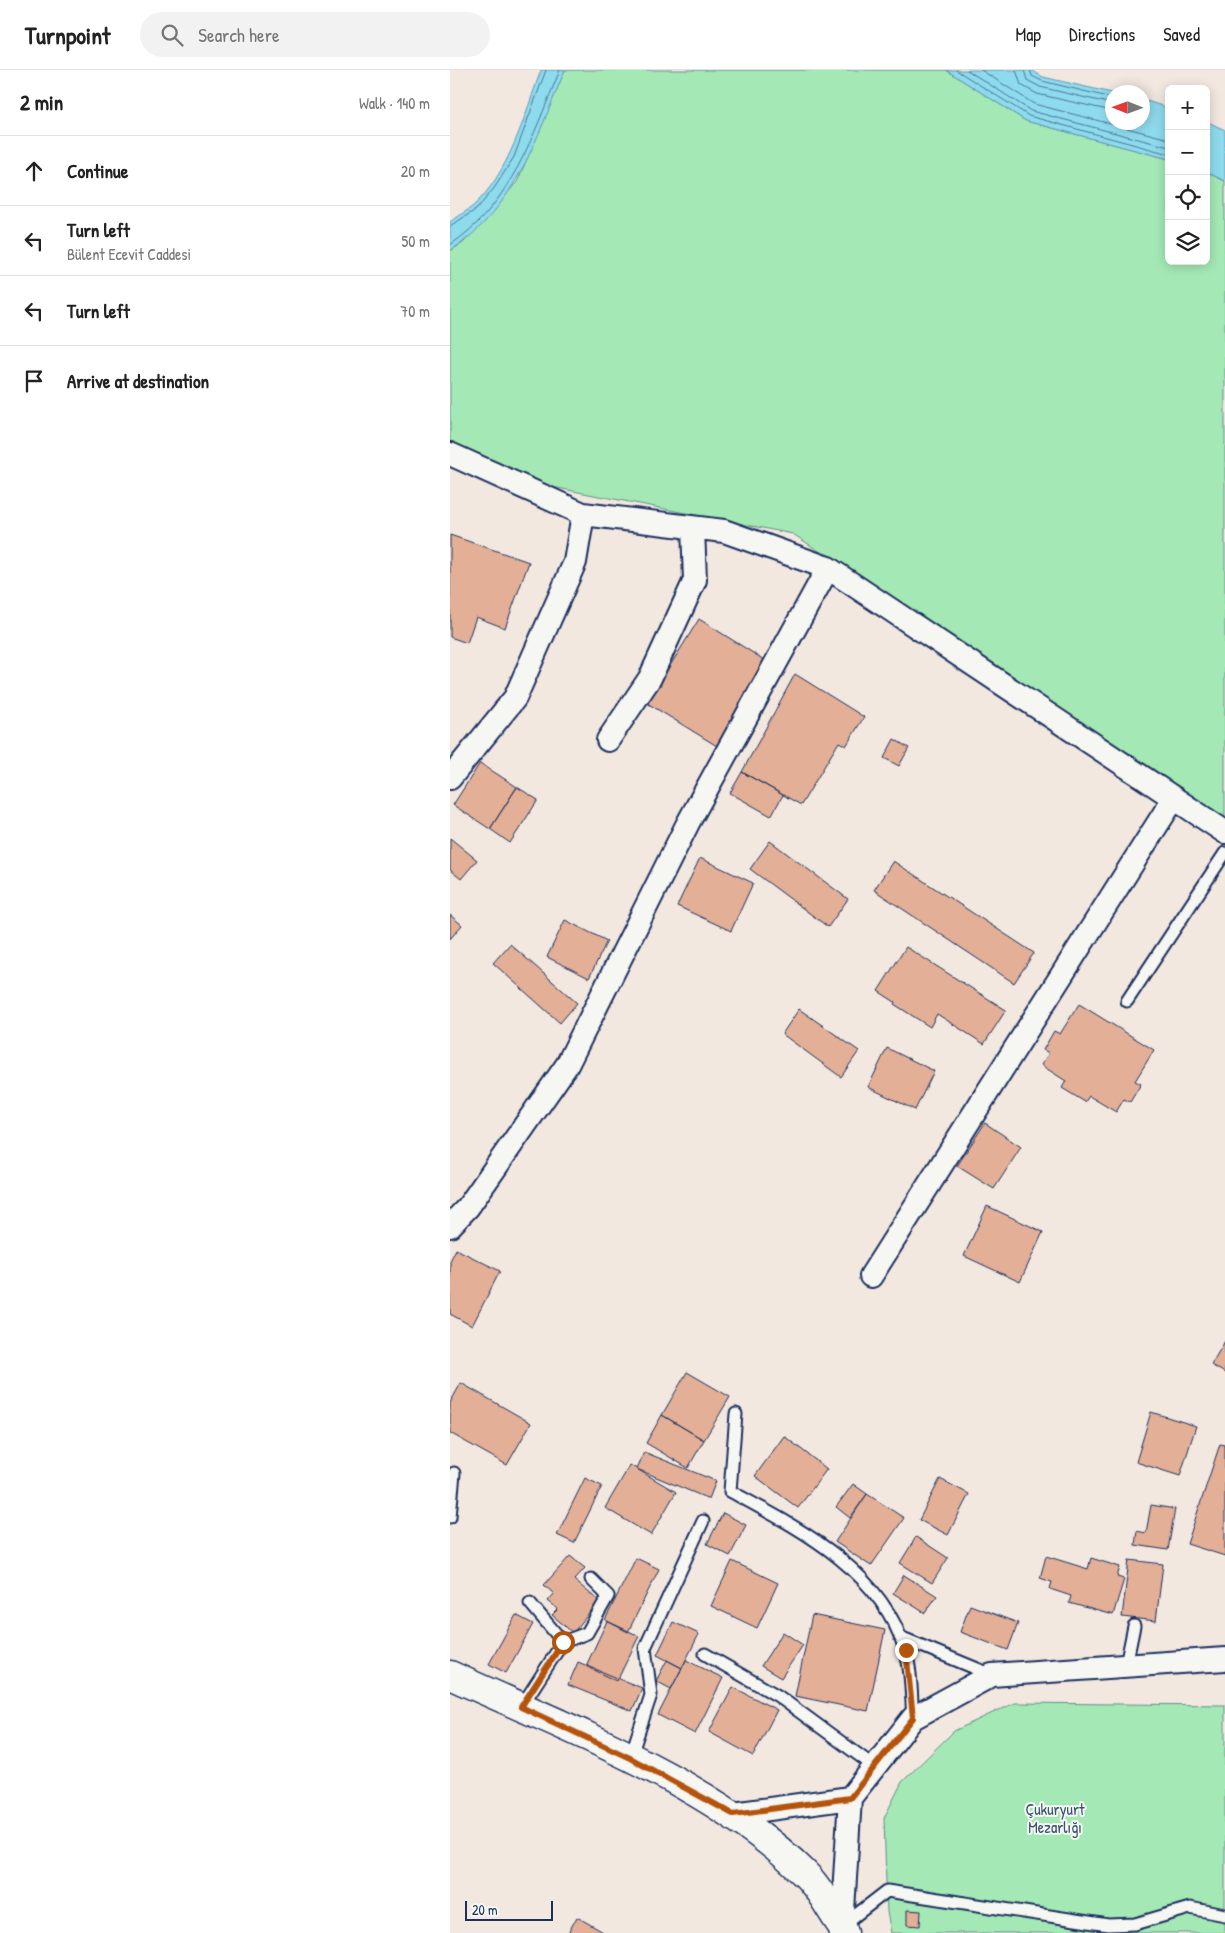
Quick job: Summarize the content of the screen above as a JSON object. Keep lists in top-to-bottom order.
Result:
{
  "parks": ["Çukuryurt Mezarlığı"],
  "scale_bar": "20 m",
  "north": "left",
  "page": {
    "header": "Turnpoint",
    "search": "Search here",
    "nav": ["Map", "Directions", "Saved"],
    "heading": ["2 min", "Walk · 140 m"],
    "map_buttons": ["+", "−"],
    "list": [
      ["Continue", "20 m"],
      ["Turn left", "Bülent Ecevit Caddesi", "50 m"],
      ["Turn left", "70 m"],
      "Arrive at destination"
    ],
    "scale": "20 m"
  }
}
